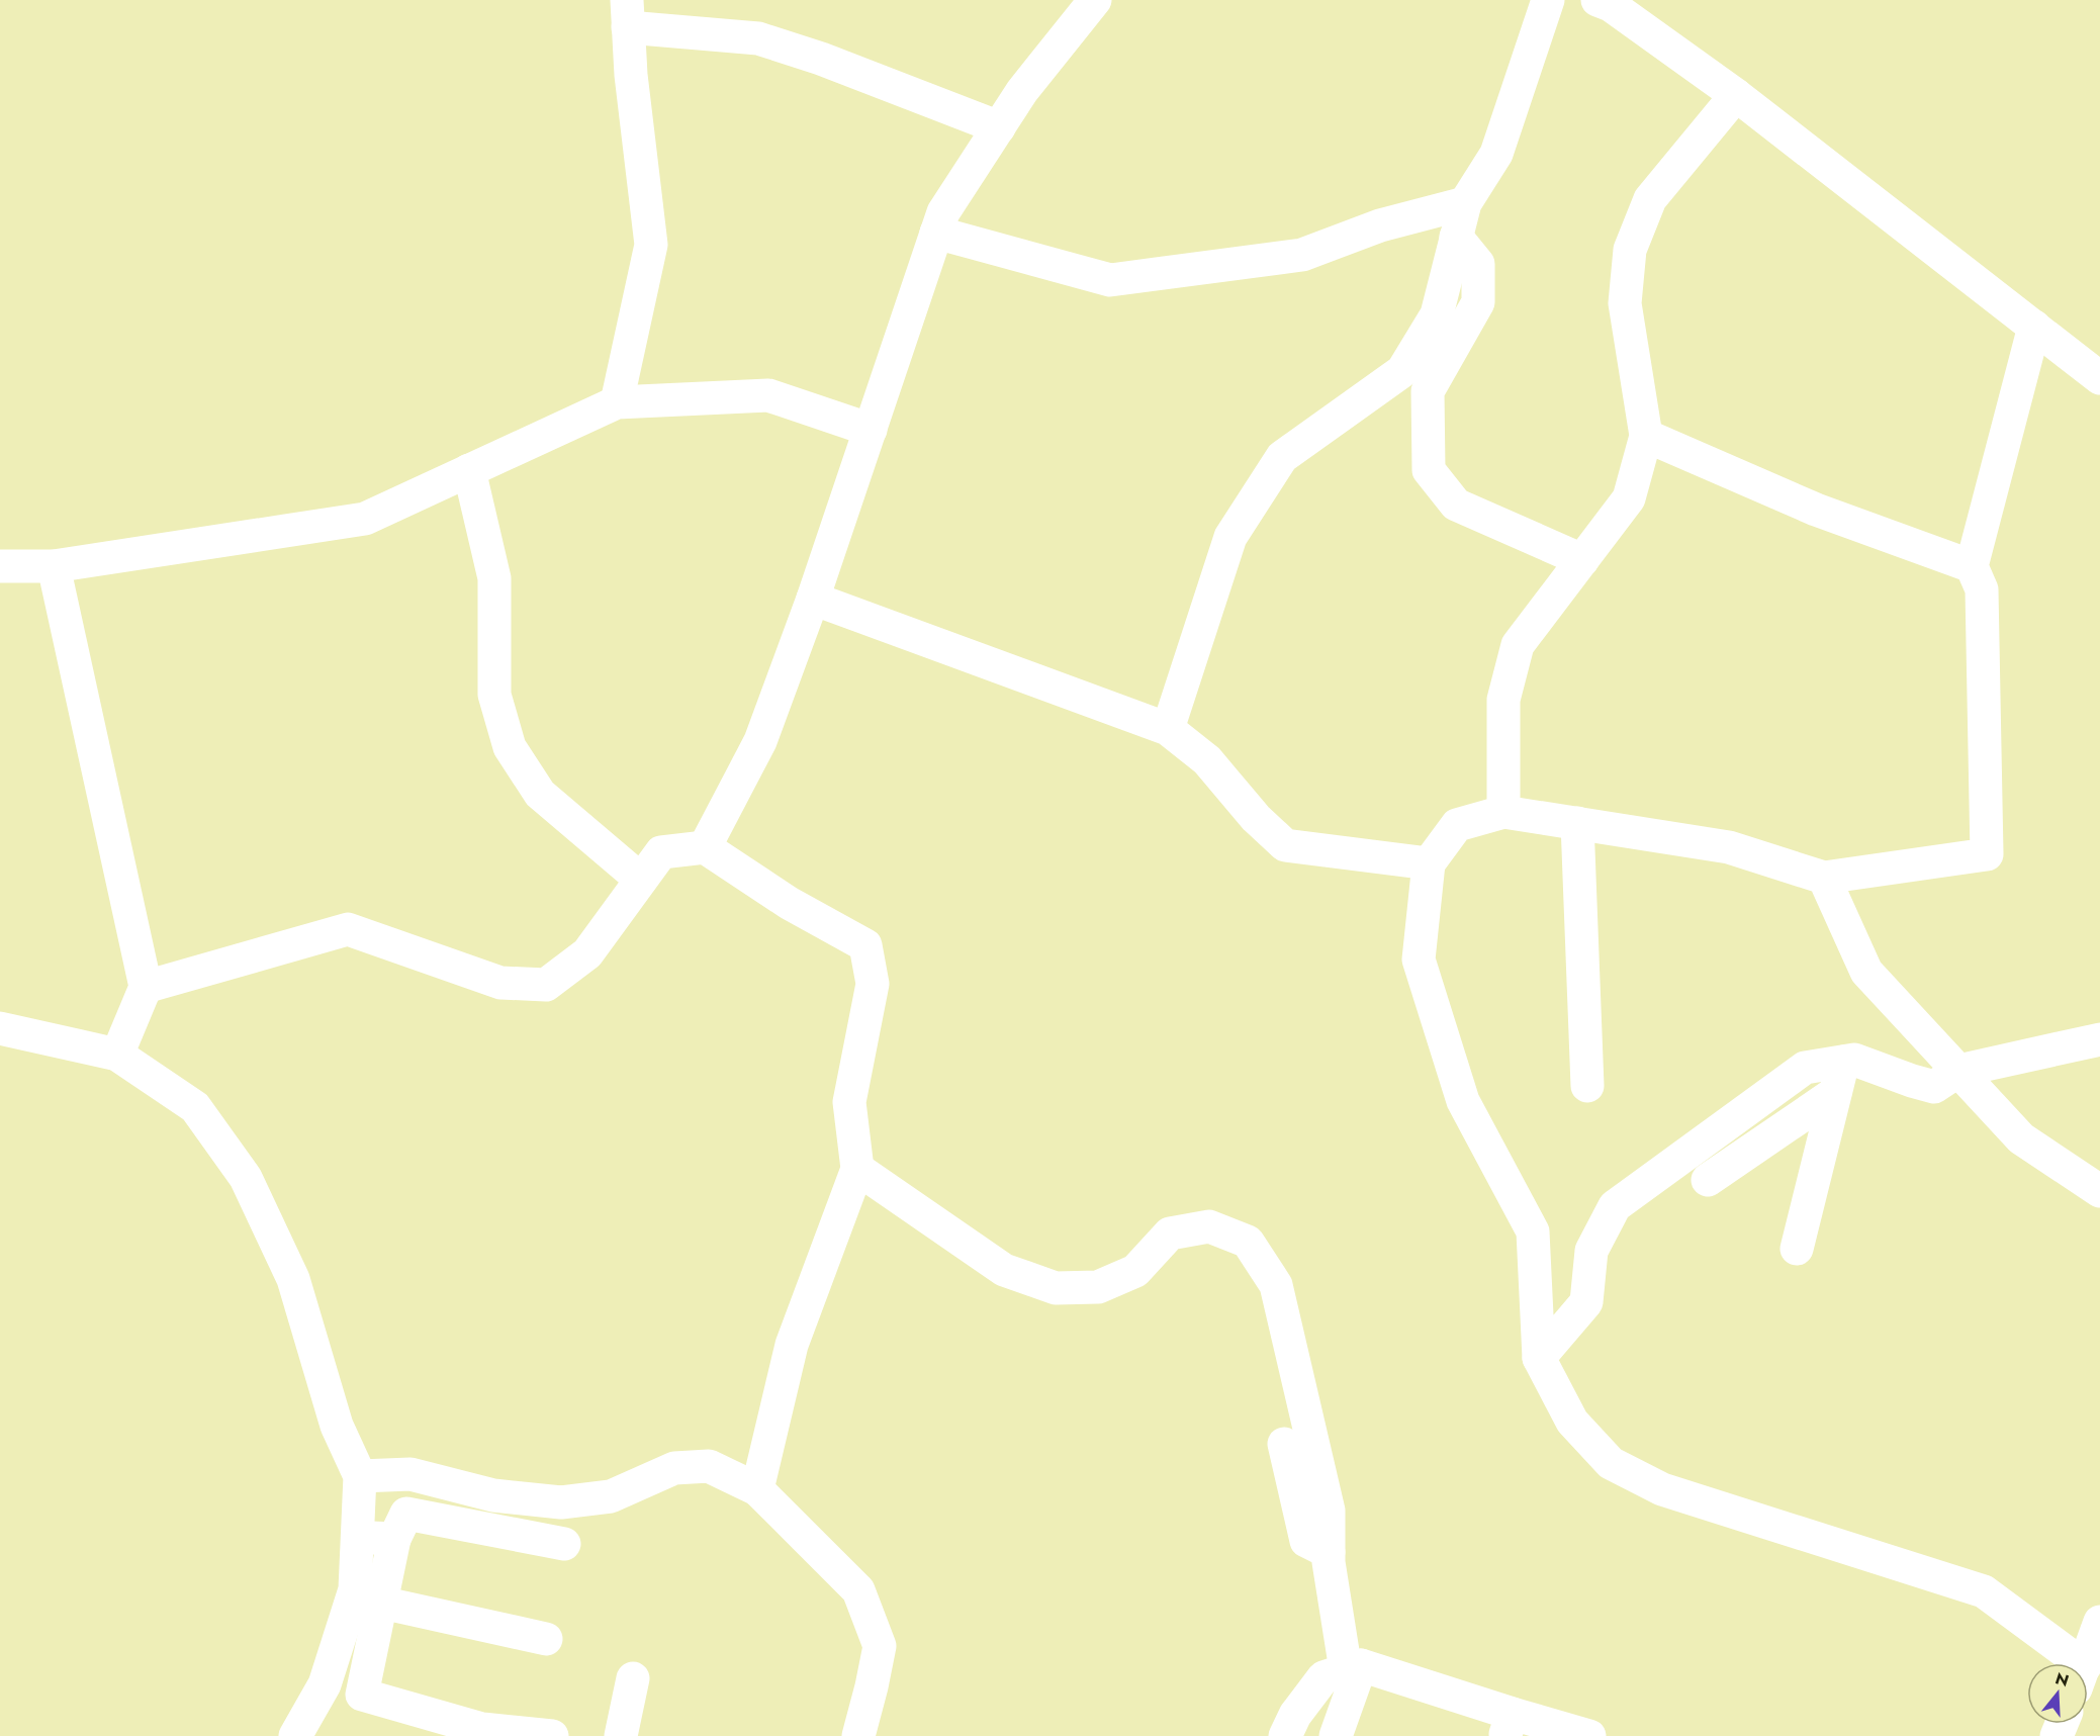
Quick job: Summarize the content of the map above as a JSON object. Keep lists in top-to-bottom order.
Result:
{
  "north": "top"
}
